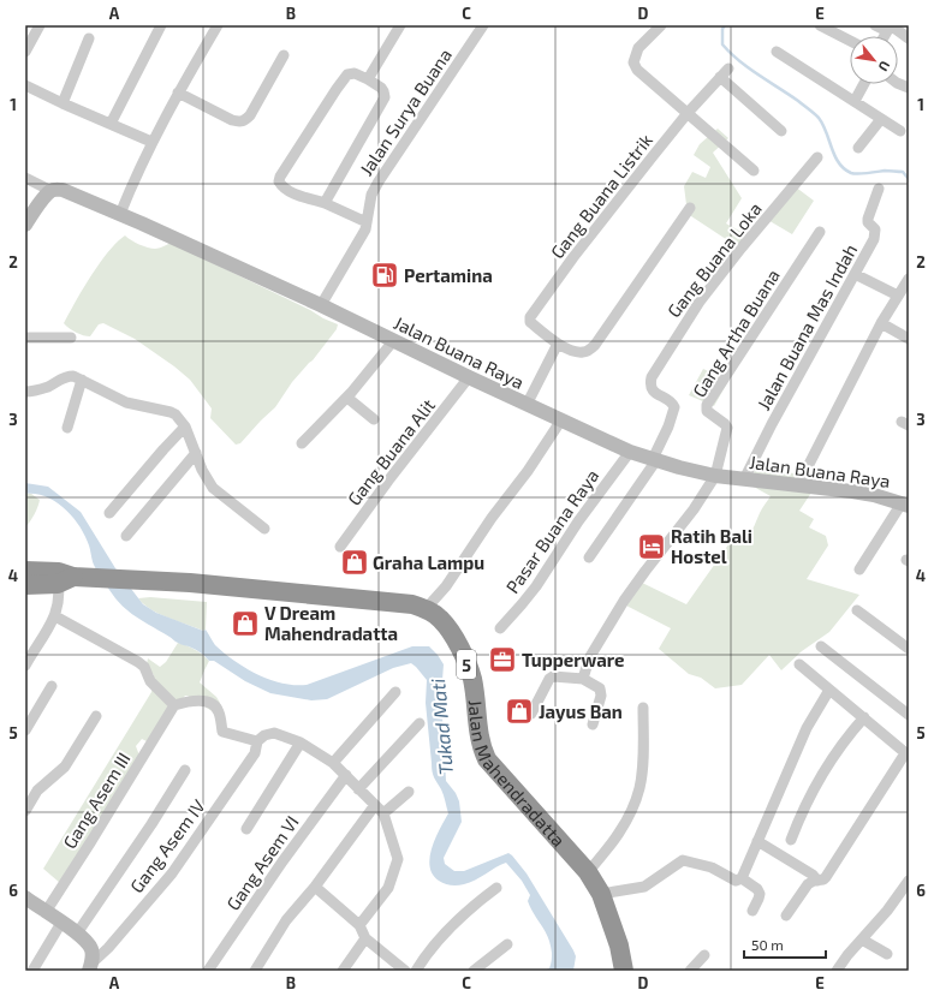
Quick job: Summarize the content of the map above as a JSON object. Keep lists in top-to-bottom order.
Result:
{
  "streets": {
    "highway": ["5", "Jalan Mahendradatta"],
    "street": [
      "Jalan Surya Buana",
      "Gang Buana Listrik",
      "Gang Buana Loka",
      "Jalan Buana Mas Indah",
      "Gang Artha Buana",
      "Jalan Buana Raya",
      "Gang Buana Alit",
      "Pasar Buana Raya",
      "Gang Asem III",
      "Gang Asem IV",
      "Gang Asem VI"
    ]
  },
  "crossings": [
    ["Jalan Surya Buana", "Jalan Buana Raya"],
    ["Gang Buana Loka", "Jalan Buana Raya"],
    ["Jalan Buana Mas Indah", "Jalan Buana Raya"],
    ["Gang Artha Buana", "Jalan Buana Raya"],
    ["Jalan Buana Raya", "Gang Buana Alit"],
    ["Jalan Buana Raya", "Pasar Buana Raya"]
  ],
  "water": ["Tukad Mati"],
  "places": {
    "fuel station": ["Pertamina"],
    "hotel": ["Ratih Bali Hostel"],
    "shop": ["Graha Lampu", "V Dream Mahendradatta", "Jayus Ban"],
    "office": ["Tupperware"]
  },
  "scale_bar": "50 m",
  "north": "bottom right",
  "grid": {
    "columns": [
      "A",
      "B",
      "C",
      "D",
      "E"
    ],
    "rows": [
      "1",
      "2",
      "3",
      "4",
      "5",
      "6"
    ]
  }
}
